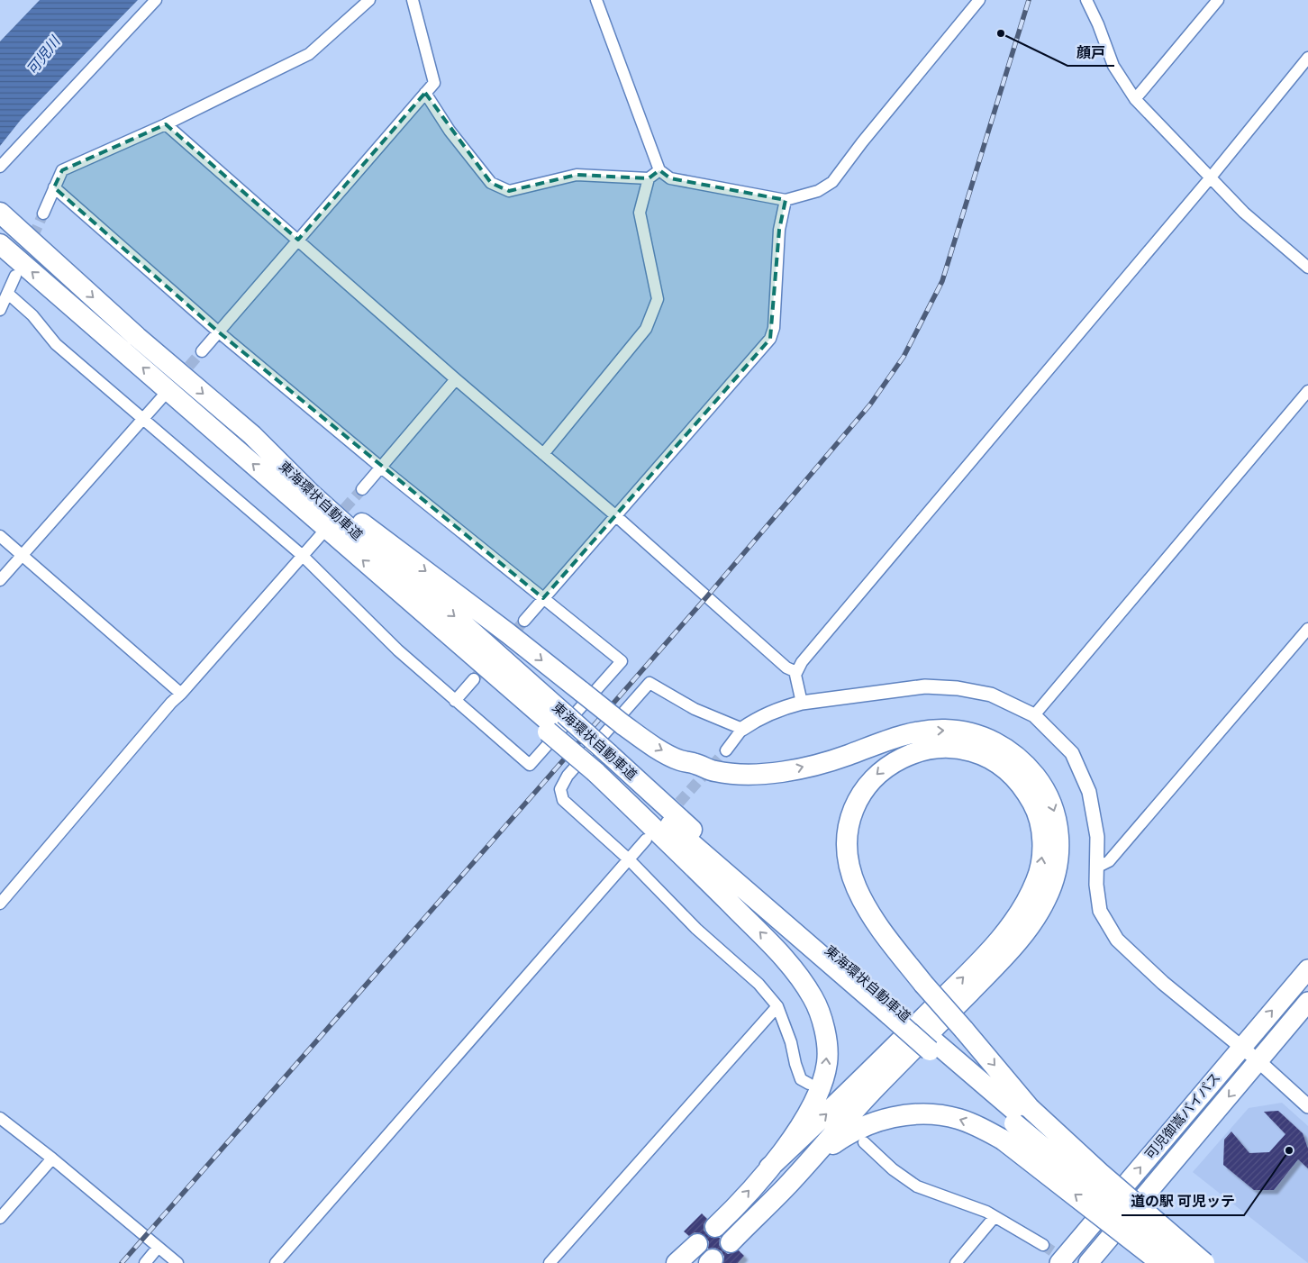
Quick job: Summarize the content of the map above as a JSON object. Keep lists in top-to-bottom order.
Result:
{
  "streets": {
    "highway": ["東海環状自動車道", "可児御嵩バイパス"]
  },
  "water": ["可児川"],
  "places": ["顔戸", "道の駅 可児ッテ"]
}
